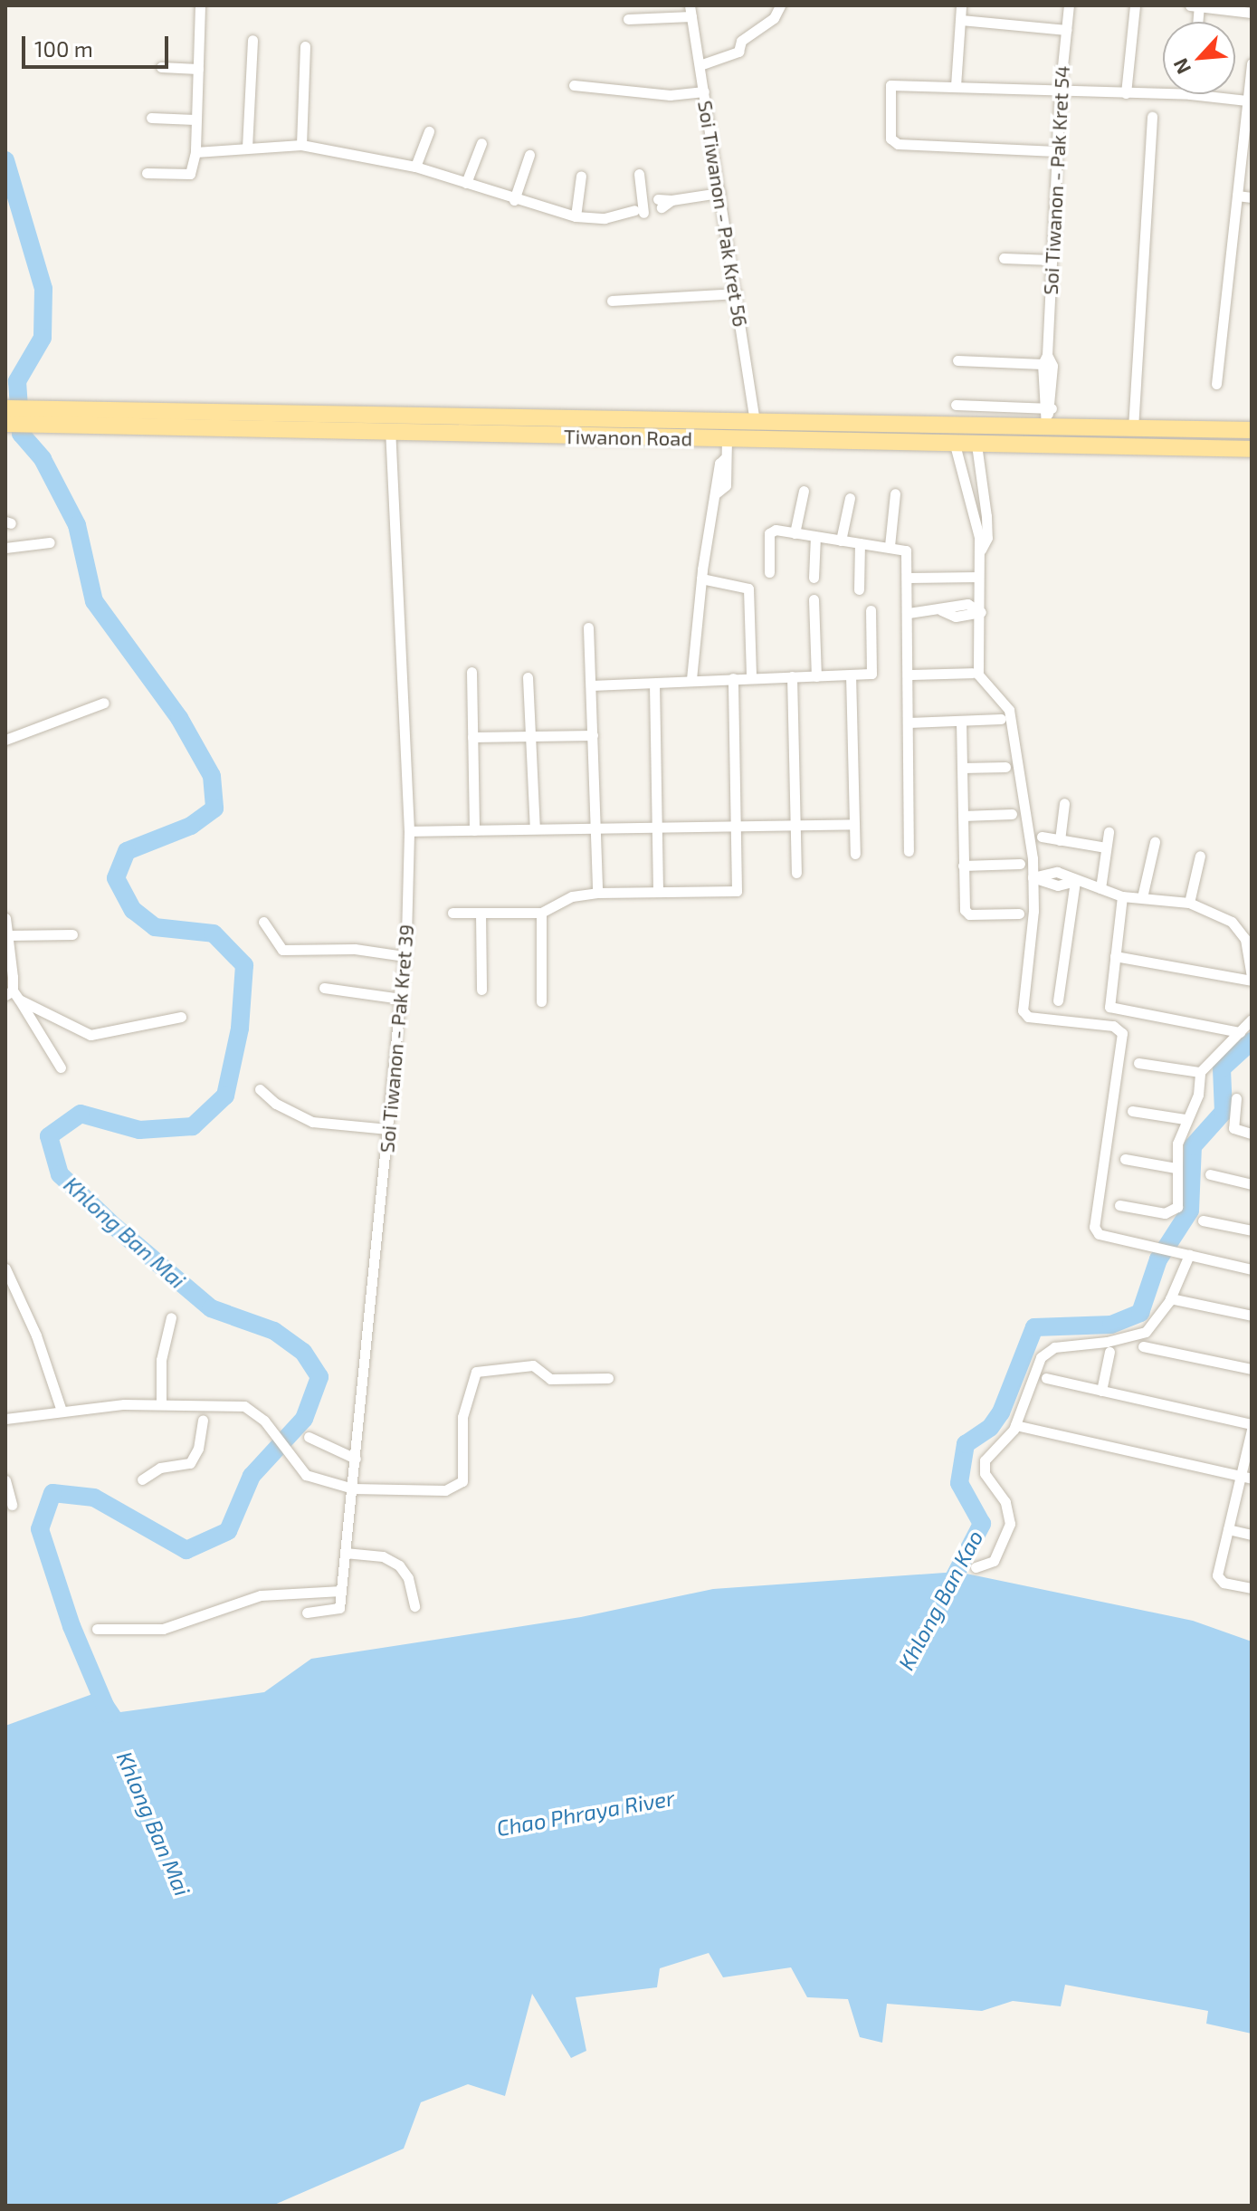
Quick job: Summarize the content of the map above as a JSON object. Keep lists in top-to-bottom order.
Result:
{
  "streets": {
    "main road": ["Tiwanon Road"],
    "street": ["Soi Tiwanon - Pak Kret 54", "Soi Tiwanon - Pak Kret 56", "Soi Tiwanon - Pak Kret 39"]
  },
  "crossings": [
    ["Soi Tiwanon - Pak Kret 54", "Tiwanon Road"],
    ["Soi Tiwanon - Pak Kret 56", "Tiwanon Road"],
    ["Tiwanon Road", "Soi Tiwanon - Pak Kret 39"]
  ],
  "water": ["Khlong Ban Mai", "Khlong Ban Kao", "Chao Phraya River"],
  "scale_bar": "100 m",
  "north": "bottom left"
}
